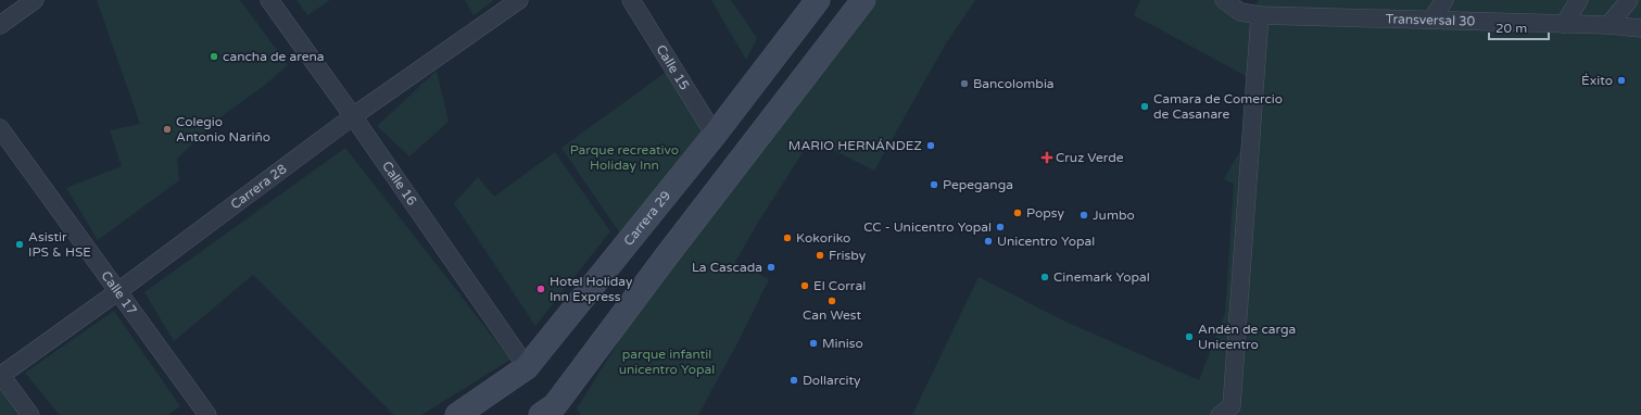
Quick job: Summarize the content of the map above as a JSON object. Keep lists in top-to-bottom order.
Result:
{
  "streets": {
    "main road": ["Carrera 29"],
    "street": [
      "Transversal 30",
      "Calle 15",
      "Calle 16",
      "Carrera 28",
      "Calle 17"
    ]
  },
  "crossings": [
    ["Calle 15", "Carrera 29"],
    ["Calle 16", "Carrera 28"],
    ["Calle 16", "Carrera 29"],
    ["Carrera 28", "Calle 17"]
  ],
  "parks": ["Parque recreativo Holiday Inn", "parque infantil unicentro Yopal"],
  "places": {
    "other": [
      "cancha de arena",
      "Éxito",
      "Bancolombia",
      "Camara de Comercio de Casanare",
      "Colegio Antonio Nariño",
      "MARIO HERNÁNDEZ",
      "Pepeganga",
      "Popsy",
      "Jumbo",
      "CC - Unicentro Yopal",
      "Kokoriko",
      "Unicentro Yopal",
      "Asistir IPS & HSE",
      "Frisby",
      "La Cascada",
      "Cinemark Yopal",
      "El Corral",
      "Hotel Holiday Inn Express",
      "Can West",
      "Andén de carga Unicentro",
      "Miniso",
      "Dollarcity"
    ],
    "health": ["Cruz Verde"]
  },
  "scale_bar": "20 m"
}
